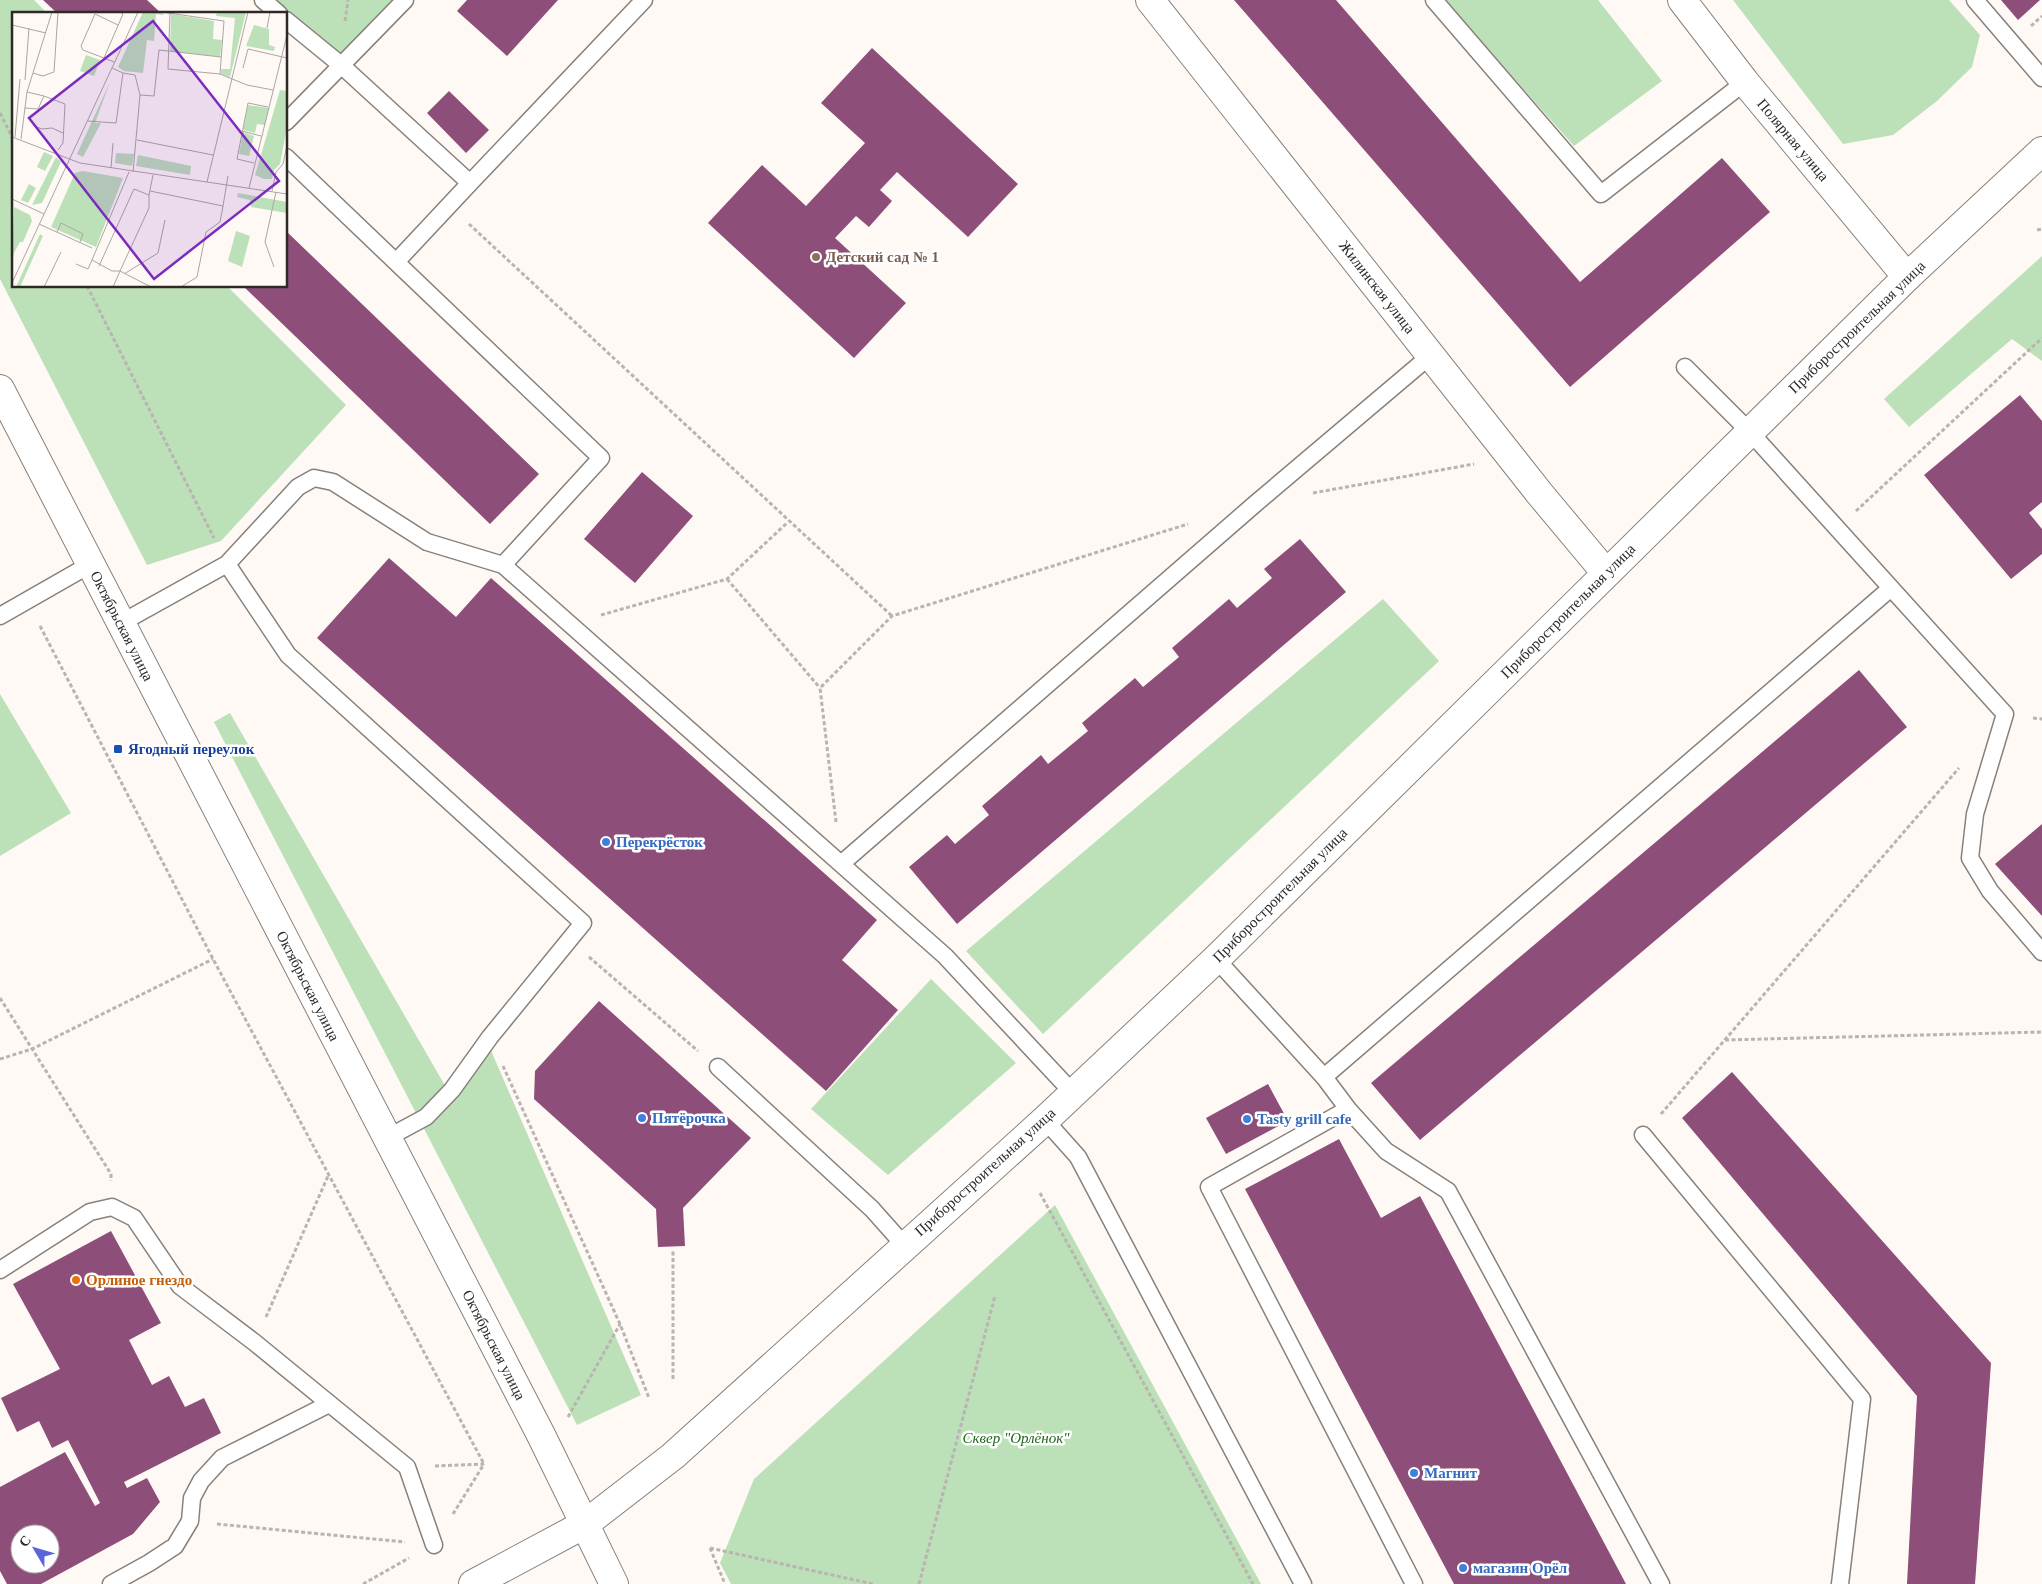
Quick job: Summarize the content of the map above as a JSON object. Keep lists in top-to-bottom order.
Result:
{
  "streets": {
    "main road": [
      "Полярная улица",
      "Жилинская улица",
      "Приборостроительная улица",
      "Октябрьская улица"
    ]
  },
  "crossings": [
    ["Полярная улица", "Приборостроительная улица"],
    ["Жилинская улица", "Приборостроительная улица"],
    ["Приборостроительная улица", "Октябрьская улица"]
  ],
  "parks": ["Сквер \"Орлёнок\""],
  "places": {
    "other": [
      "Детский сад № 1",
      "Перекрёсток",
      "Пятёрочка",
      "Tasty grill cafe",
      "Орлиное гнездо",
      "Магнит",
      "магазин Орёл"
    ],
    "transit": ["Ягодный переулок"]
  },
  "north": "top left"
}
